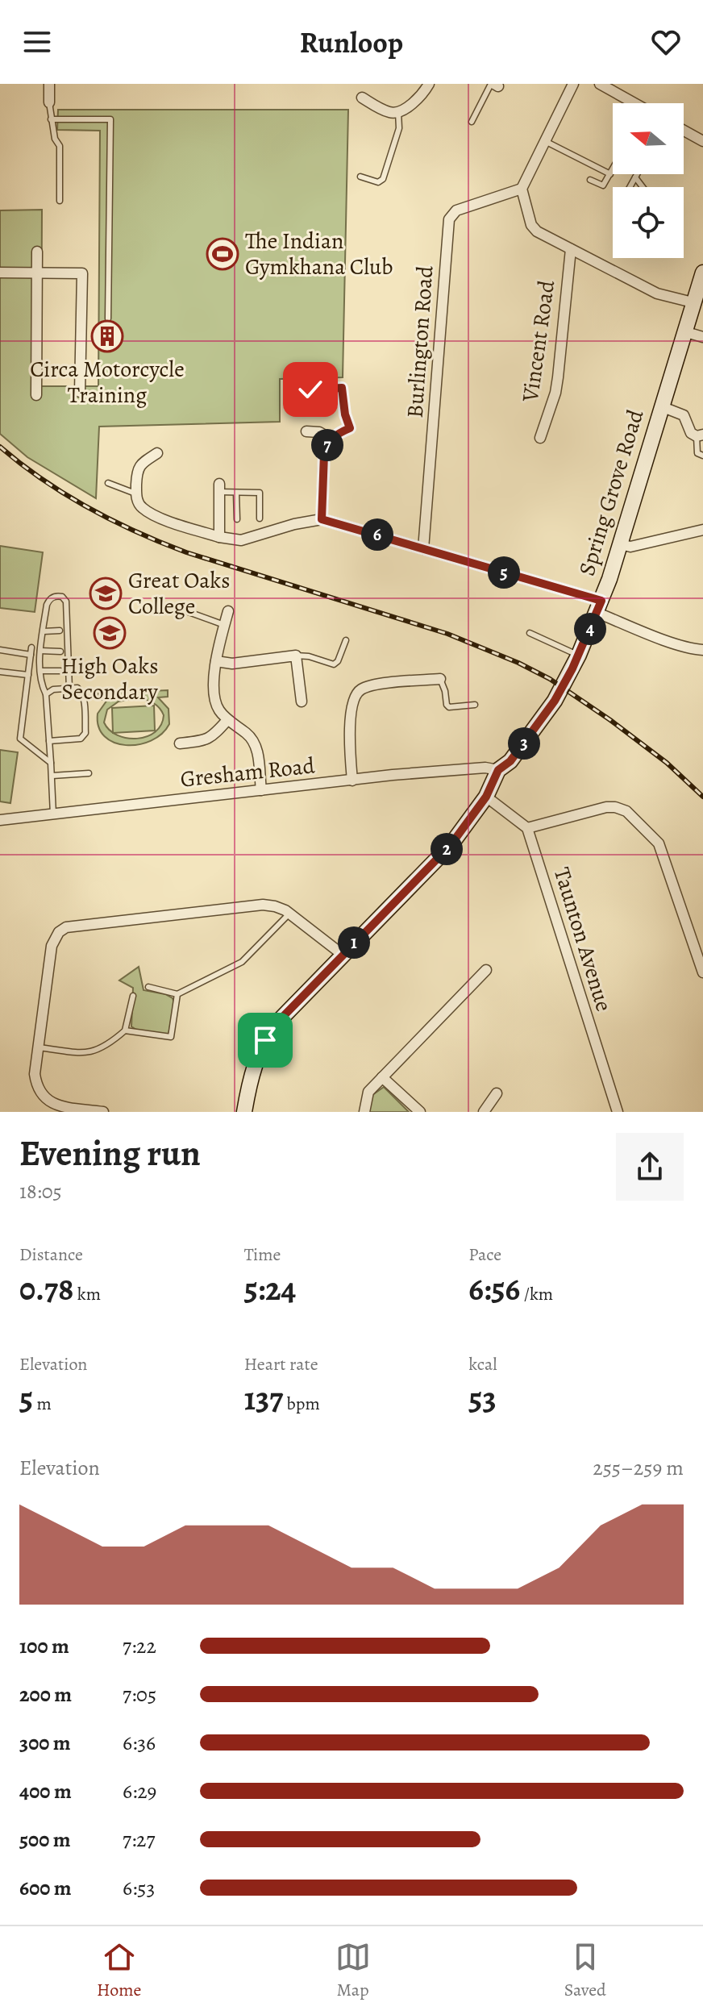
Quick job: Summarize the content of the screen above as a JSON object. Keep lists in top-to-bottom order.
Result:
{
  "streets": {
    "main road": ["Spring Grove Road"],
    "street": [
      "Vincent Road",
      "Burlington Road",
      "Gresham Road",
      "Taunton Avenue"
    ]
  },
  "crossings": [
    ["Spring Grove Road", "Gresham Road"]
  ],
  "places": {
    "sports": ["The Indian Gymkhana Club"],
    "building": ["Circa Motorcycle Training"],
    "school or university": ["Great Oaks College", "High Oaks Secondary"]
  },
  "north": "left",
  "page": {
    "header": "Runloop",
    "pins": [
      "7",
      "6",
      "5",
      "4",
      "3",
      "2",
      "1"
    ],
    "heading": ["Evening run", "18:05"],
    "stats": [
      ["Distance", "0.78 km"],
      ["Time", "5:24"],
      ["Pace", "6:56 /km"],
      ["Elevation", "5 m"],
      ["Heart rate", "137 bpm"],
      ["kcal", "53"]
    ],
    "chart": ["Elevation", "255–259 m"],
    "list": [
      {
        "name": "100 m",
        "note": "7:22"
      },
      {
        "name": "200 m",
        "note": "7:05"
      },
      {
        "name": "300 m",
        "note": "6:36"
      },
      {
        "name": "400 m",
        "note": "6:29"
      },
      {
        "name": "500 m",
        "note": "7:27"
      },
      {
        "name": "600 m",
        "note": "6:53"
      }
    ],
    "tabs": ["Home", "Map", "Saved"]
  }
}
